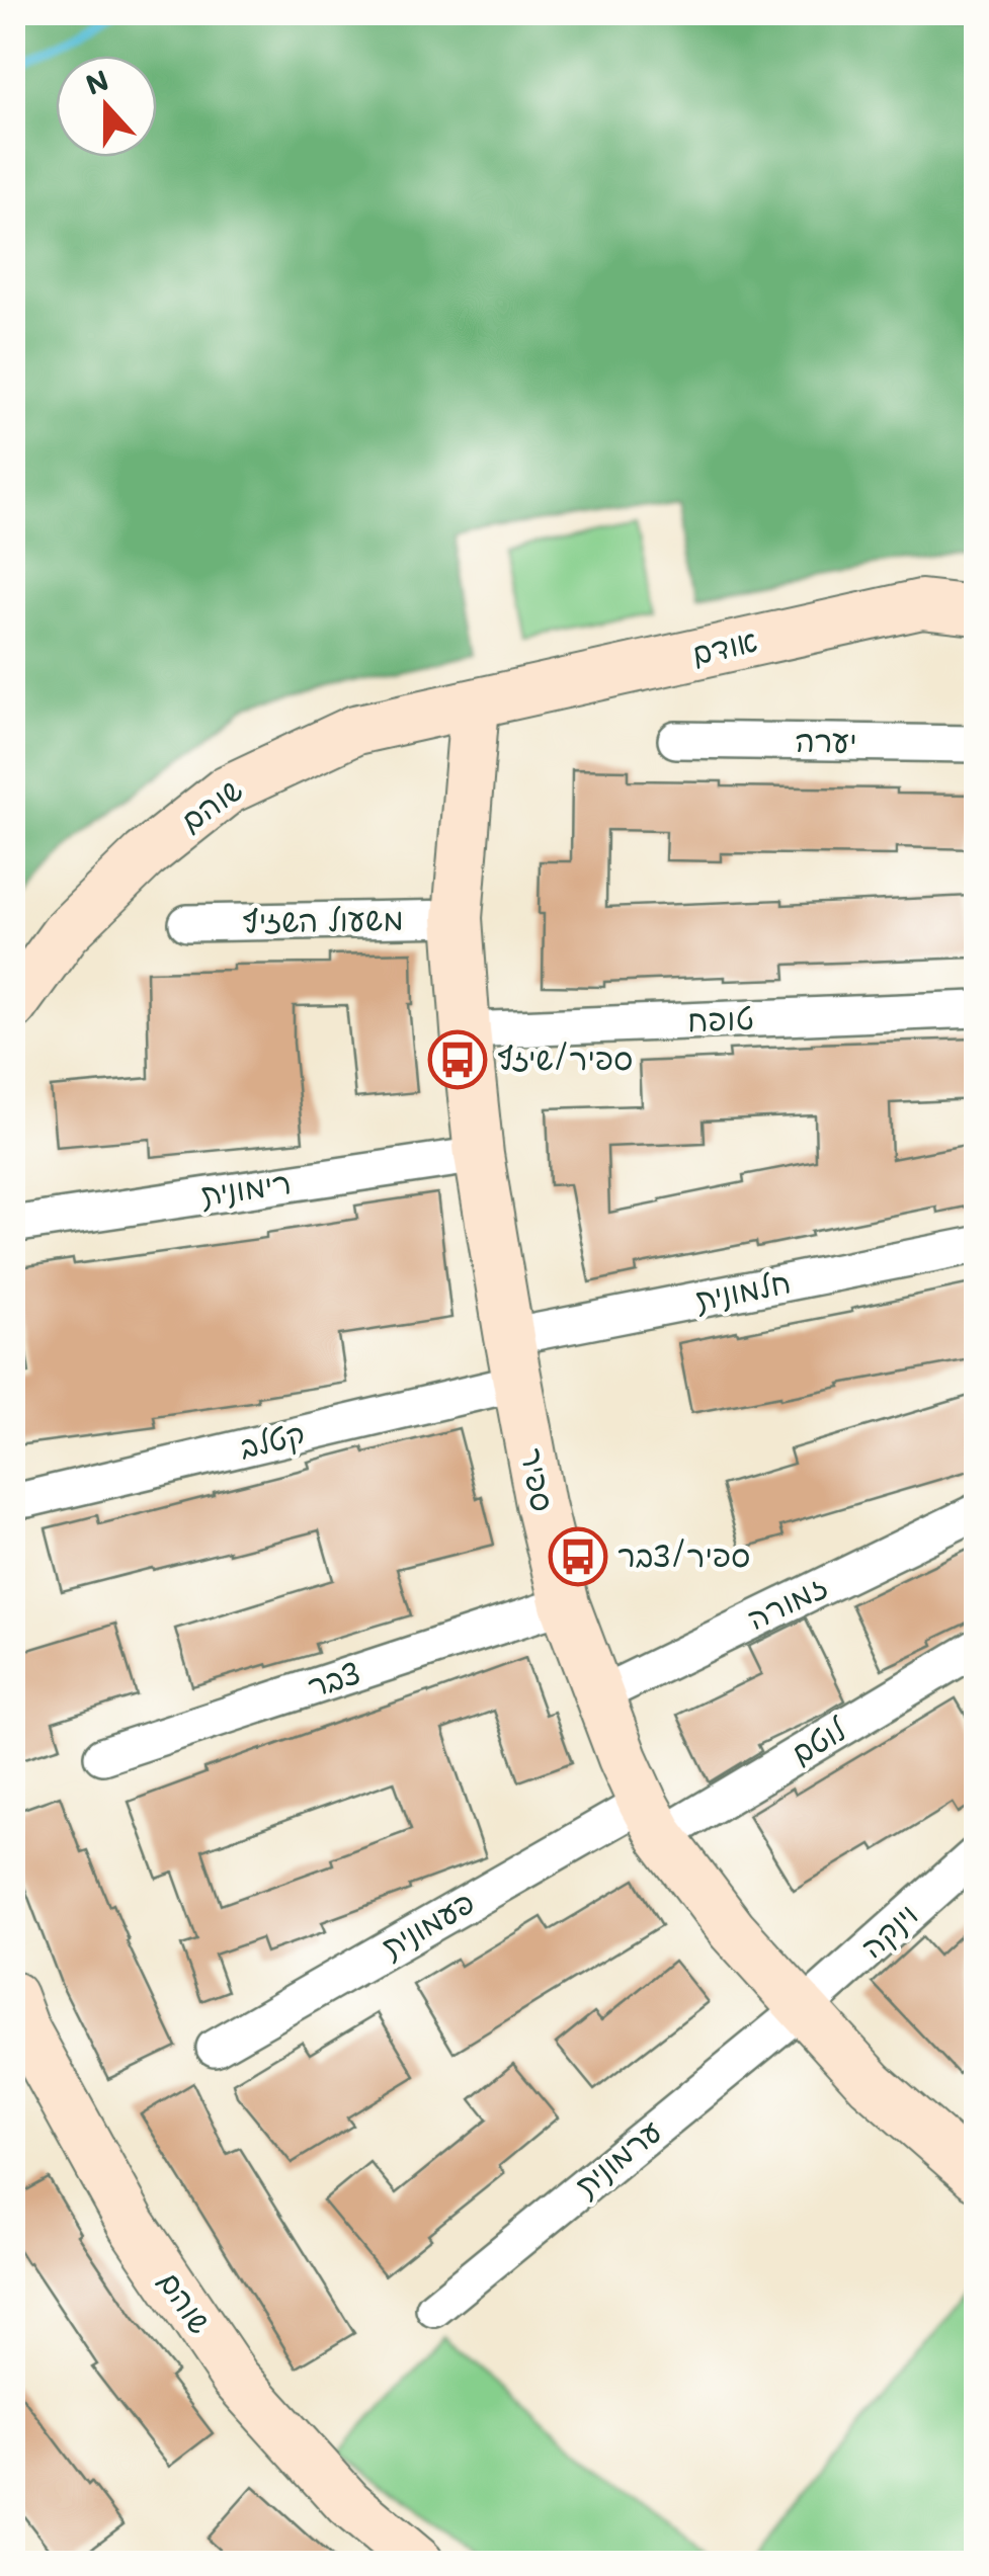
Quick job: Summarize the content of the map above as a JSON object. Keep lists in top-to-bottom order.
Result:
{
  "streets": {
    "street": [
      "אודם",
      "יערה",
      "שוהם",
      "משעול השזיף",
      "טופח",
      "רימונית",
      "חלמונית",
      "קטלב",
      "ספיר",
      "זמורה",
      "צבר",
      "לוטם",
      "פעמונית",
      "וינקה",
      "ערמונית"
    ]
  },
  "crossings": [
    ["אודם", "שוהם"],
    ["אודם", "ספיר"],
    ["שוהם", "ספיר"],
    ["משעול השזיף", "ספיר"],
    ["טופח", "ספיר"],
    ["רימונית", "ספיר"],
    ["חלמונית", "קטלב"],
    ["חלמונית", "ספיר"],
    ["קטלב", "ספיר"],
    ["ספיר", "זמורה"],
    ["ספיר", "צבר"],
    ["ספיר", "לוטם"],
    ["ספיר", "פעמונית"],
    ["ספיר", "וינקה"],
    ["ספיר", "ערמונית"],
    ["לוטם", "פעמונית"],
    ["וינקה", "ערמונית"]
  ],
  "places": {
    "bus stop": ["ספיר/שיזף", "ספיר/צבר"]
  },
  "north": "top"
}
